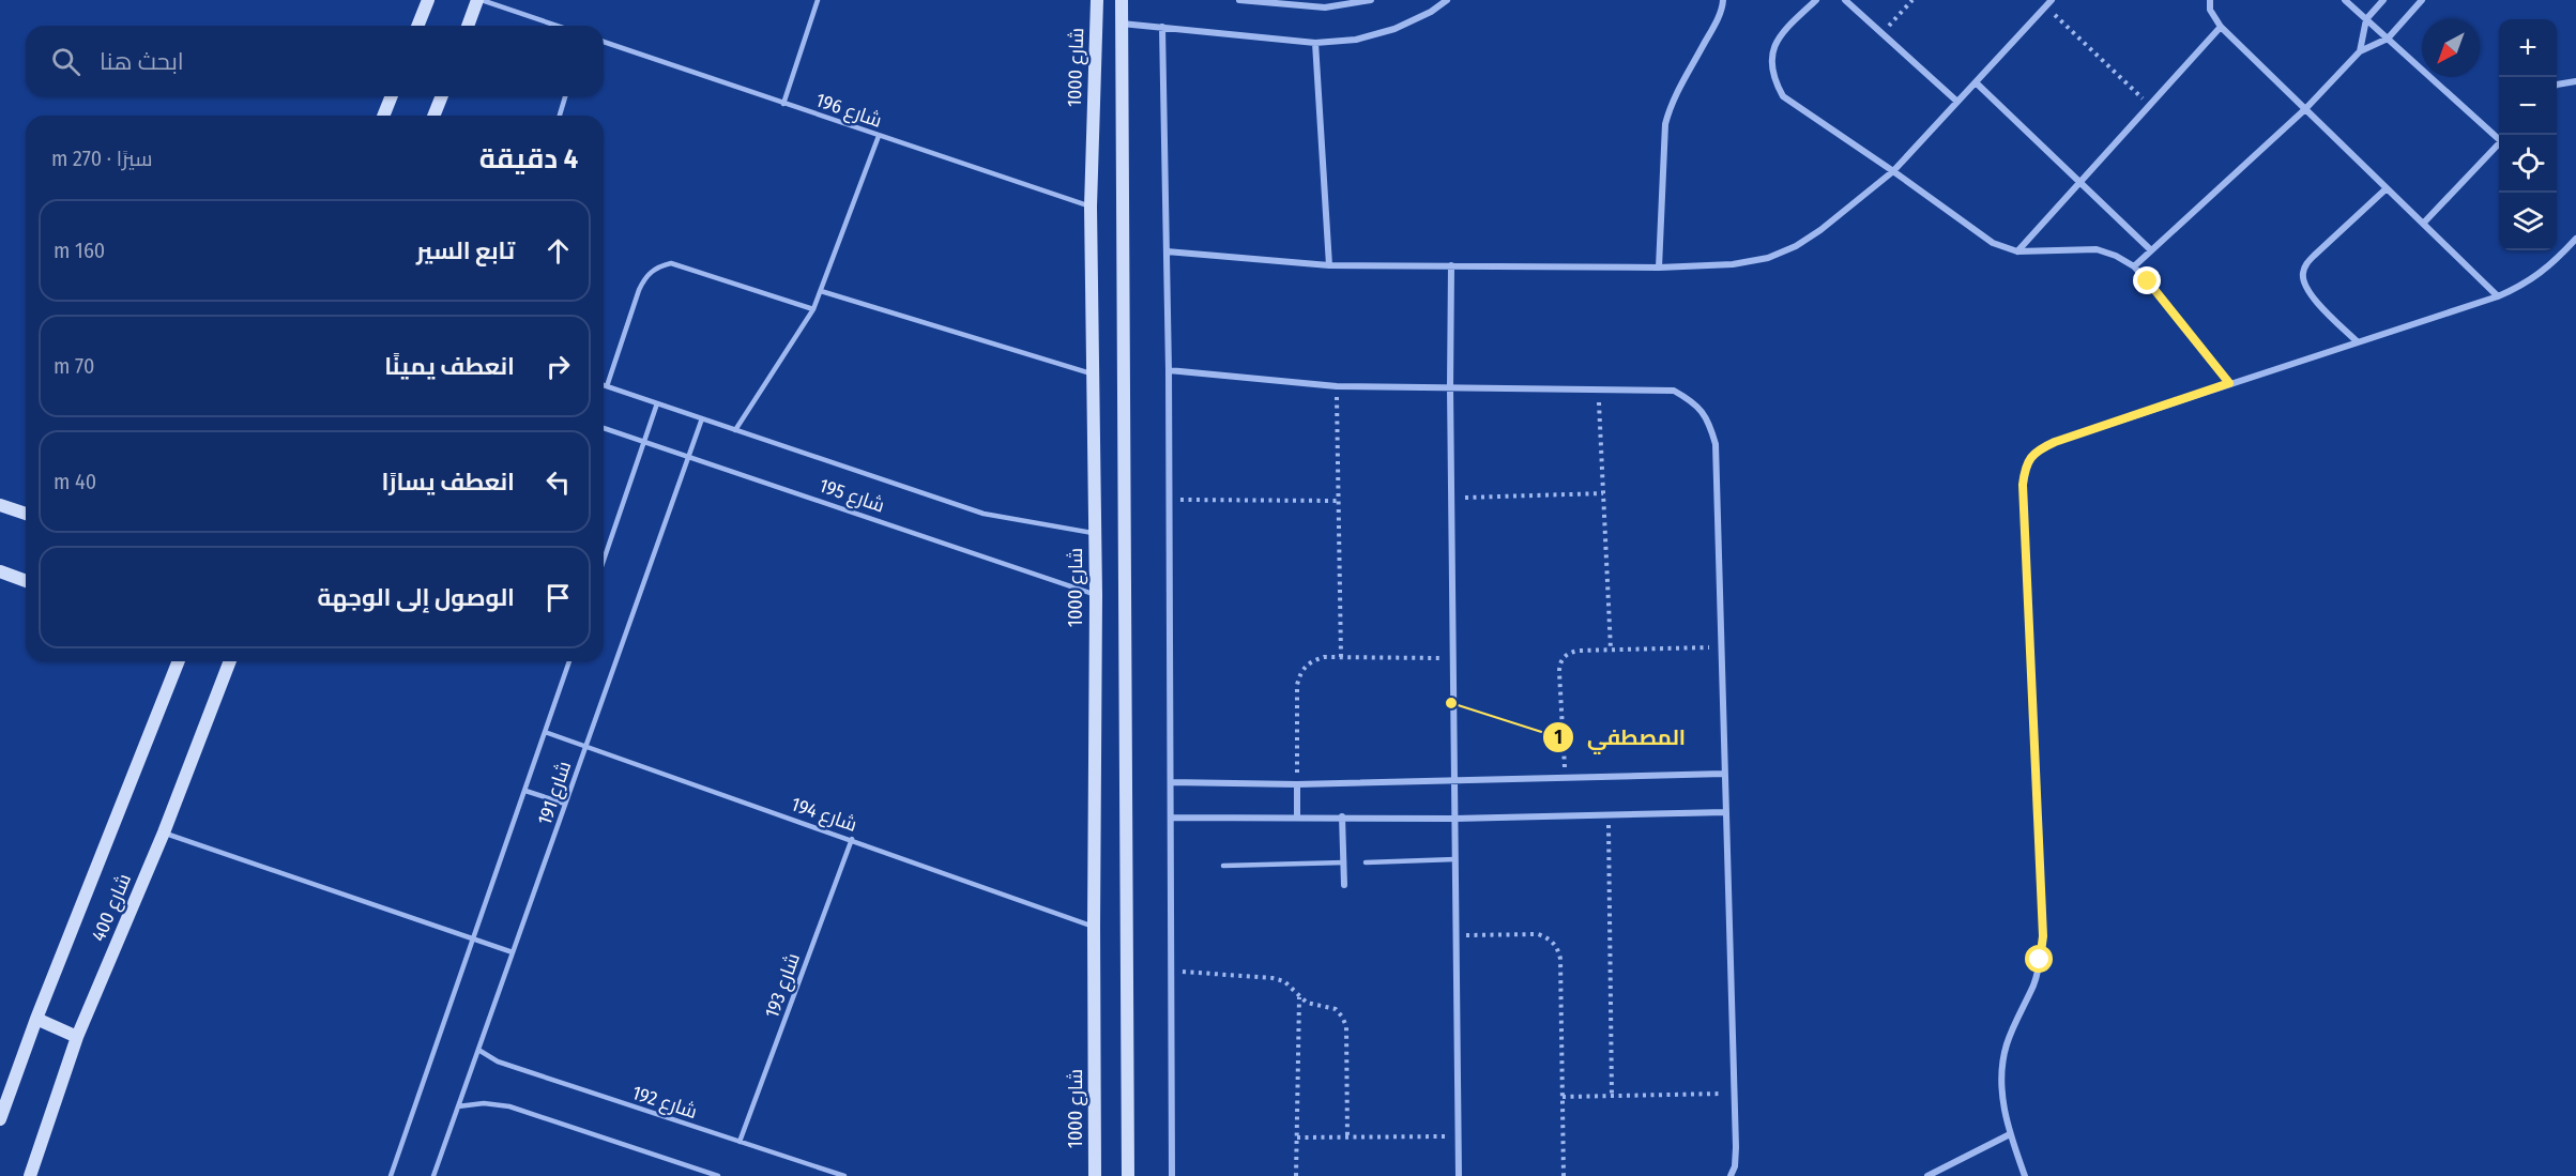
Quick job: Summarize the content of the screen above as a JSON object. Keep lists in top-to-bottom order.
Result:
{
  "streets": {
    "street": ["شارع 1000", "شارع 400"],
    "lane": [
      "شارع 196",
      "شارع 195",
      "شارع 191",
      "شارع 194",
      "شارع 193",
      "شارع 192"
    ]
  },
  "crossings": [
    ["شارع 1000", "شارع 196"],
    ["شارع 1000", "شارع 195"],
    ["شارع 1000", "شارع 194"],
    ["شارع 195", "شارع 191"],
    ["شارع 191", "شارع 194"],
    ["شارع 191", "شارع 192"],
    ["شارع 194", "شارع 193"],
    ["شارع 193", "شارع 192"]
  ],
  "places": ["المصطفي"],
  "north": "bottom left",
  "page": {
    "map_buttons": ["+", "−"],
    "search": "ابحث هنا",
    "heading": ["4 دقيقة", "سيرًا · 270 m"],
    "list": [
      ["تابع السير", "160 m"],
      ["انعطف يمينًا", "70 m"],
      ["انعطف يسارًا", "40 m"],
      "الوصول إلى الوجهة"
    ]
  }
}
